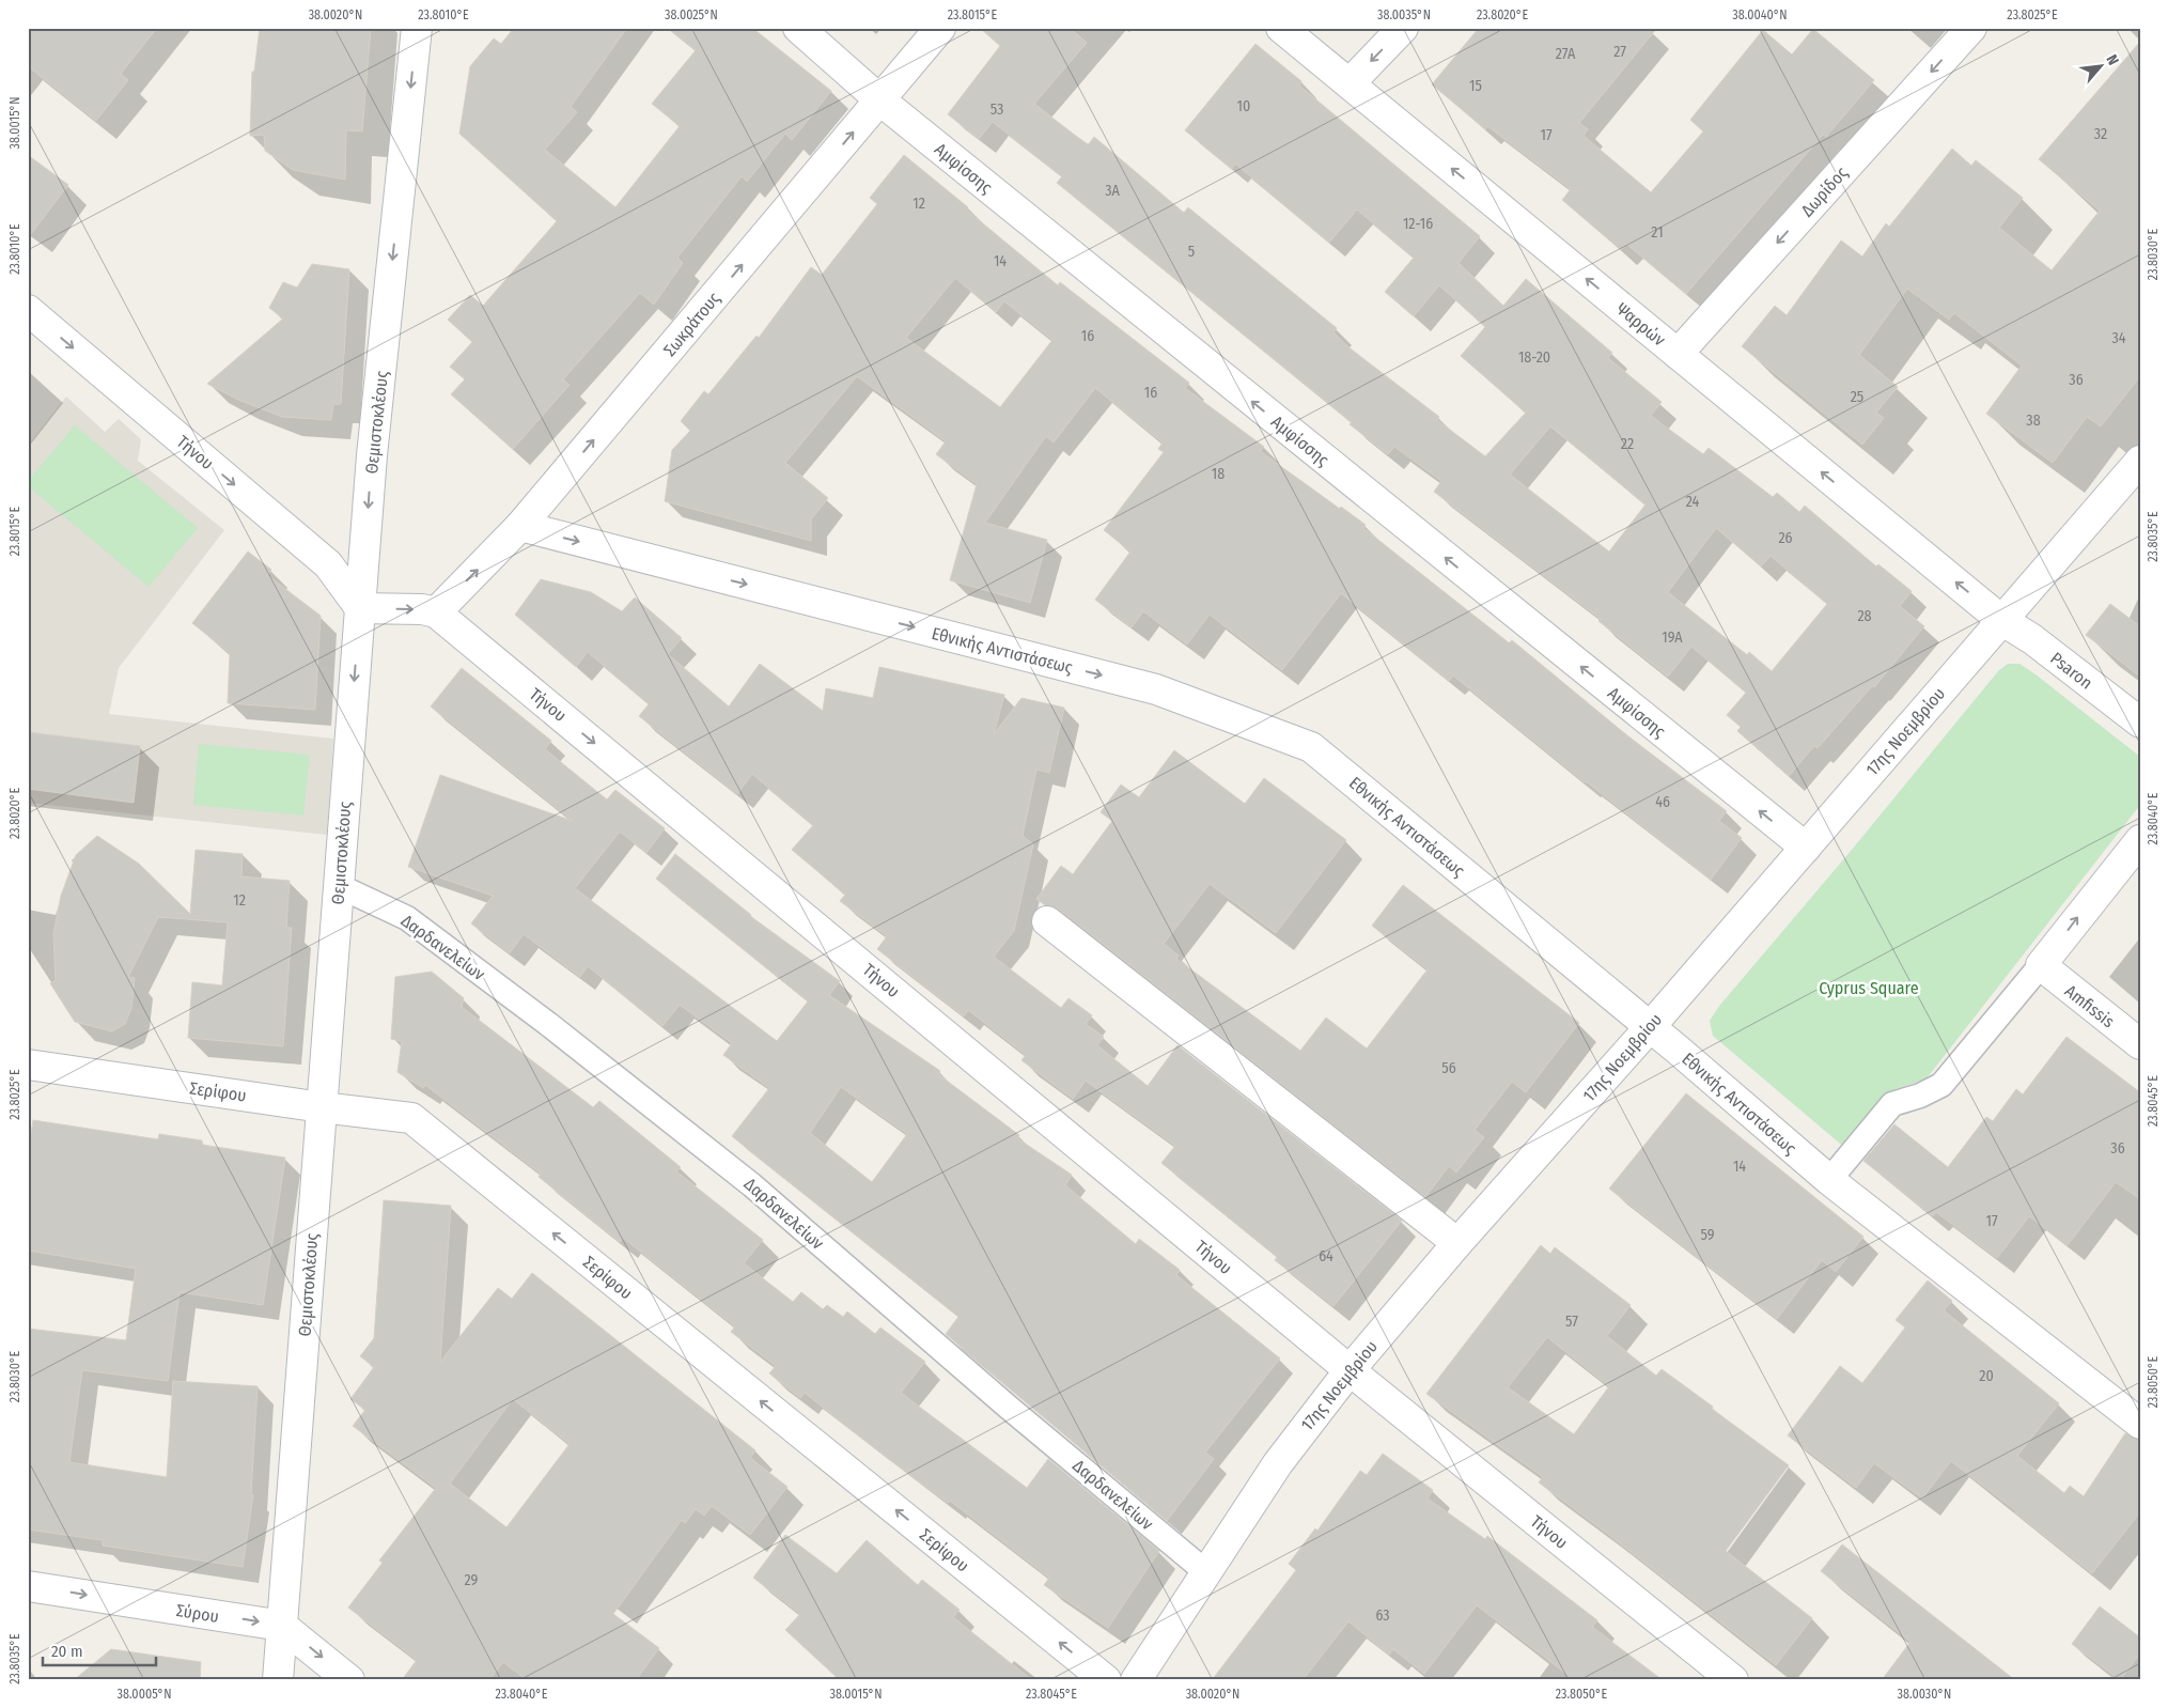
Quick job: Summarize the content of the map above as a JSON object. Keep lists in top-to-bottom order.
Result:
{
  "streets": {
    "street": [
      "Αμφίσσης",
      "Δωρίδος",
      "Σωκράτους",
      "Ψαρρών",
      "Θεμιστοκλέους",
      "Τήνου",
      "Εθνικής Αντιστάσεως",
      "Psaron",
      "17ης Νοεμβρίου",
      "Δαρδανελείων",
      "Amfissis",
      "Σερίφου",
      "Σύρου"
    ]
  },
  "crossings": [
    ["Αμφίσσης", "Σωκράτους"],
    ["Αμφίσσης", "17ης Νοεμβρίου"],
    ["Δωρίδος", "Ψαρρών"],
    ["Σωκράτους", "Τήνου"],
    ["Σωκράτους", "Εθνικής Αντιστάσεως"],
    ["Ψαρρών", "Psaron"],
    ["Ψαρρών", "17ης Νοεμβρίου"],
    ["Θεμιστοκλέους", "Τήνου"],
    ["Θεμιστοκλέους", "Δαρδανελείων"],
    ["Θεμιστοκλέους", "Σερίφου"],
    ["Θεμιστοκλέους", "Σύρου"],
    ["Τήνου", "17ης Νοεμβρίου"],
    ["Εθνικής Αντιστάσεως", "17ης Νοεμβρίου"],
    ["Psaron", "17ης Νοεμβρίου"],
    ["17ης Νοεμβρίου", "Δαρδανελείων"]
  ],
  "one_way": [
    "Αμφίσσης",
    "Δωρίδος",
    "Σωκράτους",
    "Ψαρρών",
    "Θεμιστοκλέους",
    "Εθνικής Αντιστάσεως",
    "Σερίφου",
    "Σύρου"
  ],
  "parks": ["Cyprus Square"],
  "house_numbers": [
    "27",
    "27Α",
    "15",
    "10",
    "53",
    "32",
    "17",
    "3Α",
    "12",
    "12-16",
    "21",
    "5",
    "14",
    "16",
    "34",
    "18-20",
    "36",
    "16",
    "25",
    "38",
    "22",
    "18",
    "24",
    "26",
    "28",
    "19Α",
    "46",
    "12",
    "56",
    "36",
    "14",
    "17",
    "59",
    "64",
    "57",
    "20",
    "29",
    "63"
  ],
  "scale_bar": "20 m",
  "north": "top right",
  "coordinates": [
    "38.0020°N",
    "23.8010°E",
    "38.0025°N",
    "23.8015°E",
    "38.0035°N",
    "23.8020°E",
    "38.0040°N",
    "23.8025°E",
    "38.0015°N",
    "23.8030°E",
    "23.8035°E",
    "23.8040°E",
    "23.8045°E",
    "23.8050°E",
    "38.0005°N",
    "38.0030°N"
  ]
}
